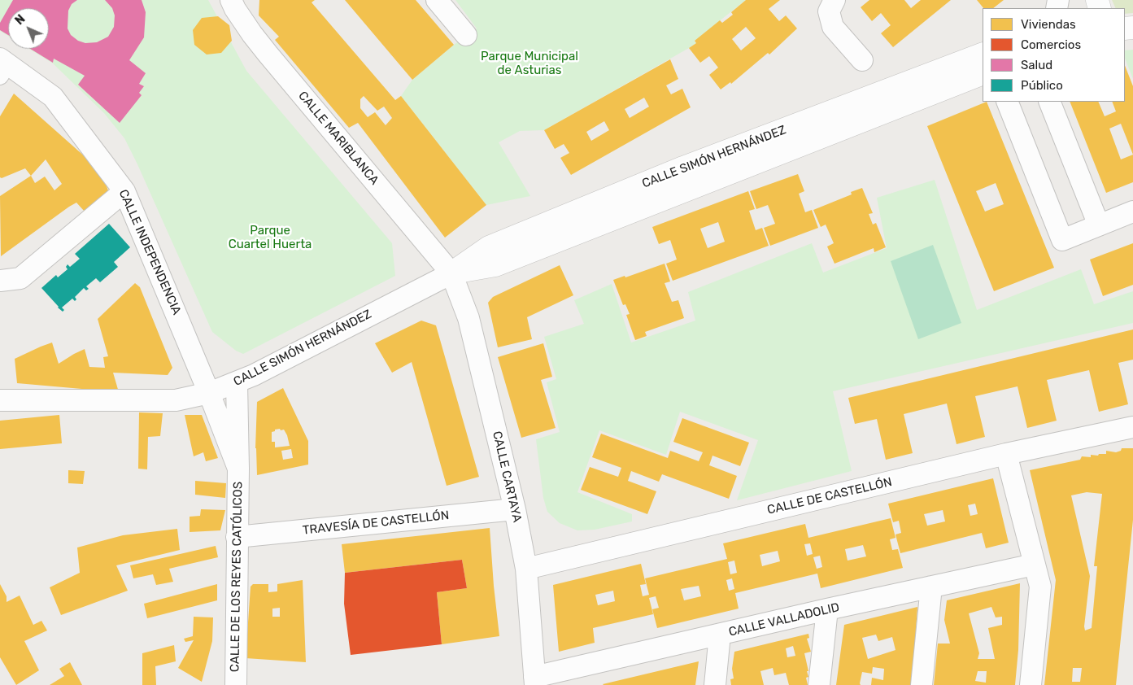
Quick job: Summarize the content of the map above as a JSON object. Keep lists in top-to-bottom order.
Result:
{
  "streets": {
    "street": [
      "CALLE MARIBLANCA",
      "CALLE SIMÓN HERNÁNDEZ",
      "CALLE INDEPENDENCIA",
      "CALLE CARTAYA",
      "CALLE DE CASTELLÓN",
      "TRAVESÍA DE CASTELLÓN",
      "CALLE DE LOS REYES CATÓLICOS",
      "CALLE VALLADOLID"
    ]
  },
  "crossings": [
    ["CALLE MARIBLANCA", "CALLE SIMÓN HERNÁNDEZ"],
    ["CALLE MARIBLANCA", "CALLE CARTAYA"],
    ["CALLE SIMÓN HERNÁNDEZ", "CALLE INDEPENDENCIA"],
    ["CALLE SIMÓN HERNÁNDEZ", "CALLE CARTAYA"],
    ["CALLE SIMÓN HERNÁNDEZ", "CALLE DE LOS REYES CATÓLICOS"],
    ["CALLE INDEPENDENCIA", "CALLE DE LOS REYES CATÓLICOS"],
    ["CALLE CARTAYA", "CALLE DE CASTELLÓN"],
    ["CALLE CARTAYA", "TRAVESÍA DE CASTELLÓN"],
    ["CALLE CARTAYA", "CALLE VALLADOLID"],
    ["TRAVESÍA DE CASTELLÓN", "CALLE DE LOS REYES CATÓLICOS"]
  ],
  "parks": ["Parque Municipal de Asturias", "Parque Cuartel Huerta"],
  "legend": [
    "Viviendas",
    "Comercios",
    "Salud",
    "Público"
  ],
  "north": "top left"
}
